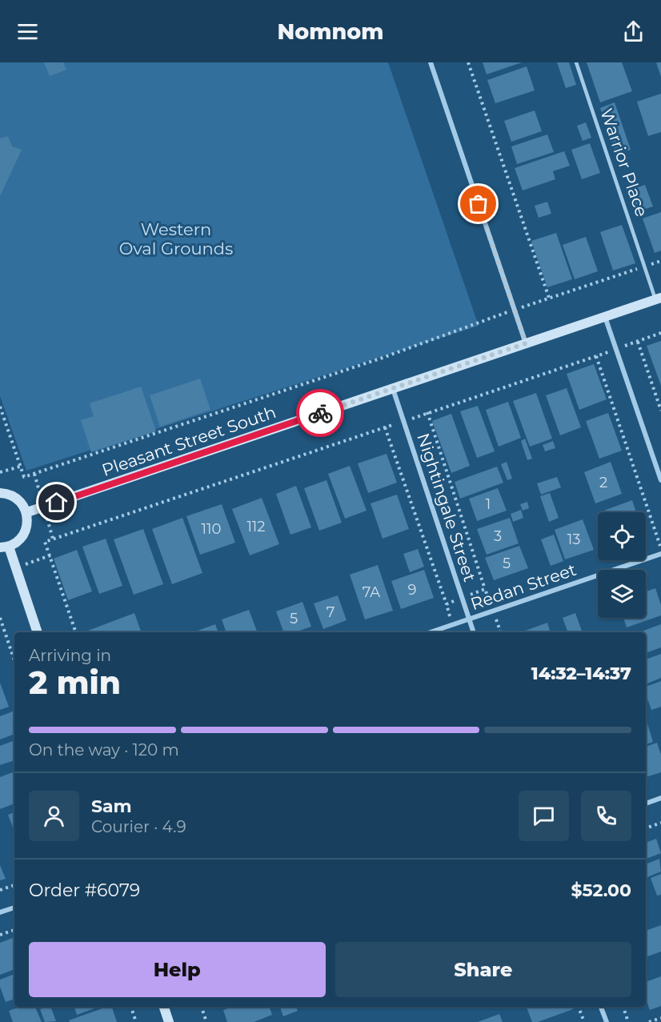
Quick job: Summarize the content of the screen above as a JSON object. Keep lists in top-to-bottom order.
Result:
{
  "streets": {
    "street": ["Pleasant Street South", "Nightingale Street", "Redan Street"],
    "lane": ["Warrior Place"]
  },
  "crossings": [
    ["Warrior Place", "Pleasant Street South"],
    ["Pleasant Street South", "Nightingale Street"],
    ["Nightingale Street", "Redan Street"]
  ],
  "parks": ["Western Oval Grounds"],
  "house_numbers": [
    "2",
    "1",
    "112",
    "110",
    "3",
    "13",
    "5",
    "9",
    "7A",
    "7",
    "5"
  ],
  "page": {
    "header": "Nomnom",
    "heading": ["2 min", "Arriving in", "14:32–14:37"],
    "panel": [
      "Sam",
      "Courier · 4.9",
      "Order #6079",
      "$52.00"
    ],
    "bar": "On the way · 120 m",
    "buttons": ["Help", "Share"]
  }
}
